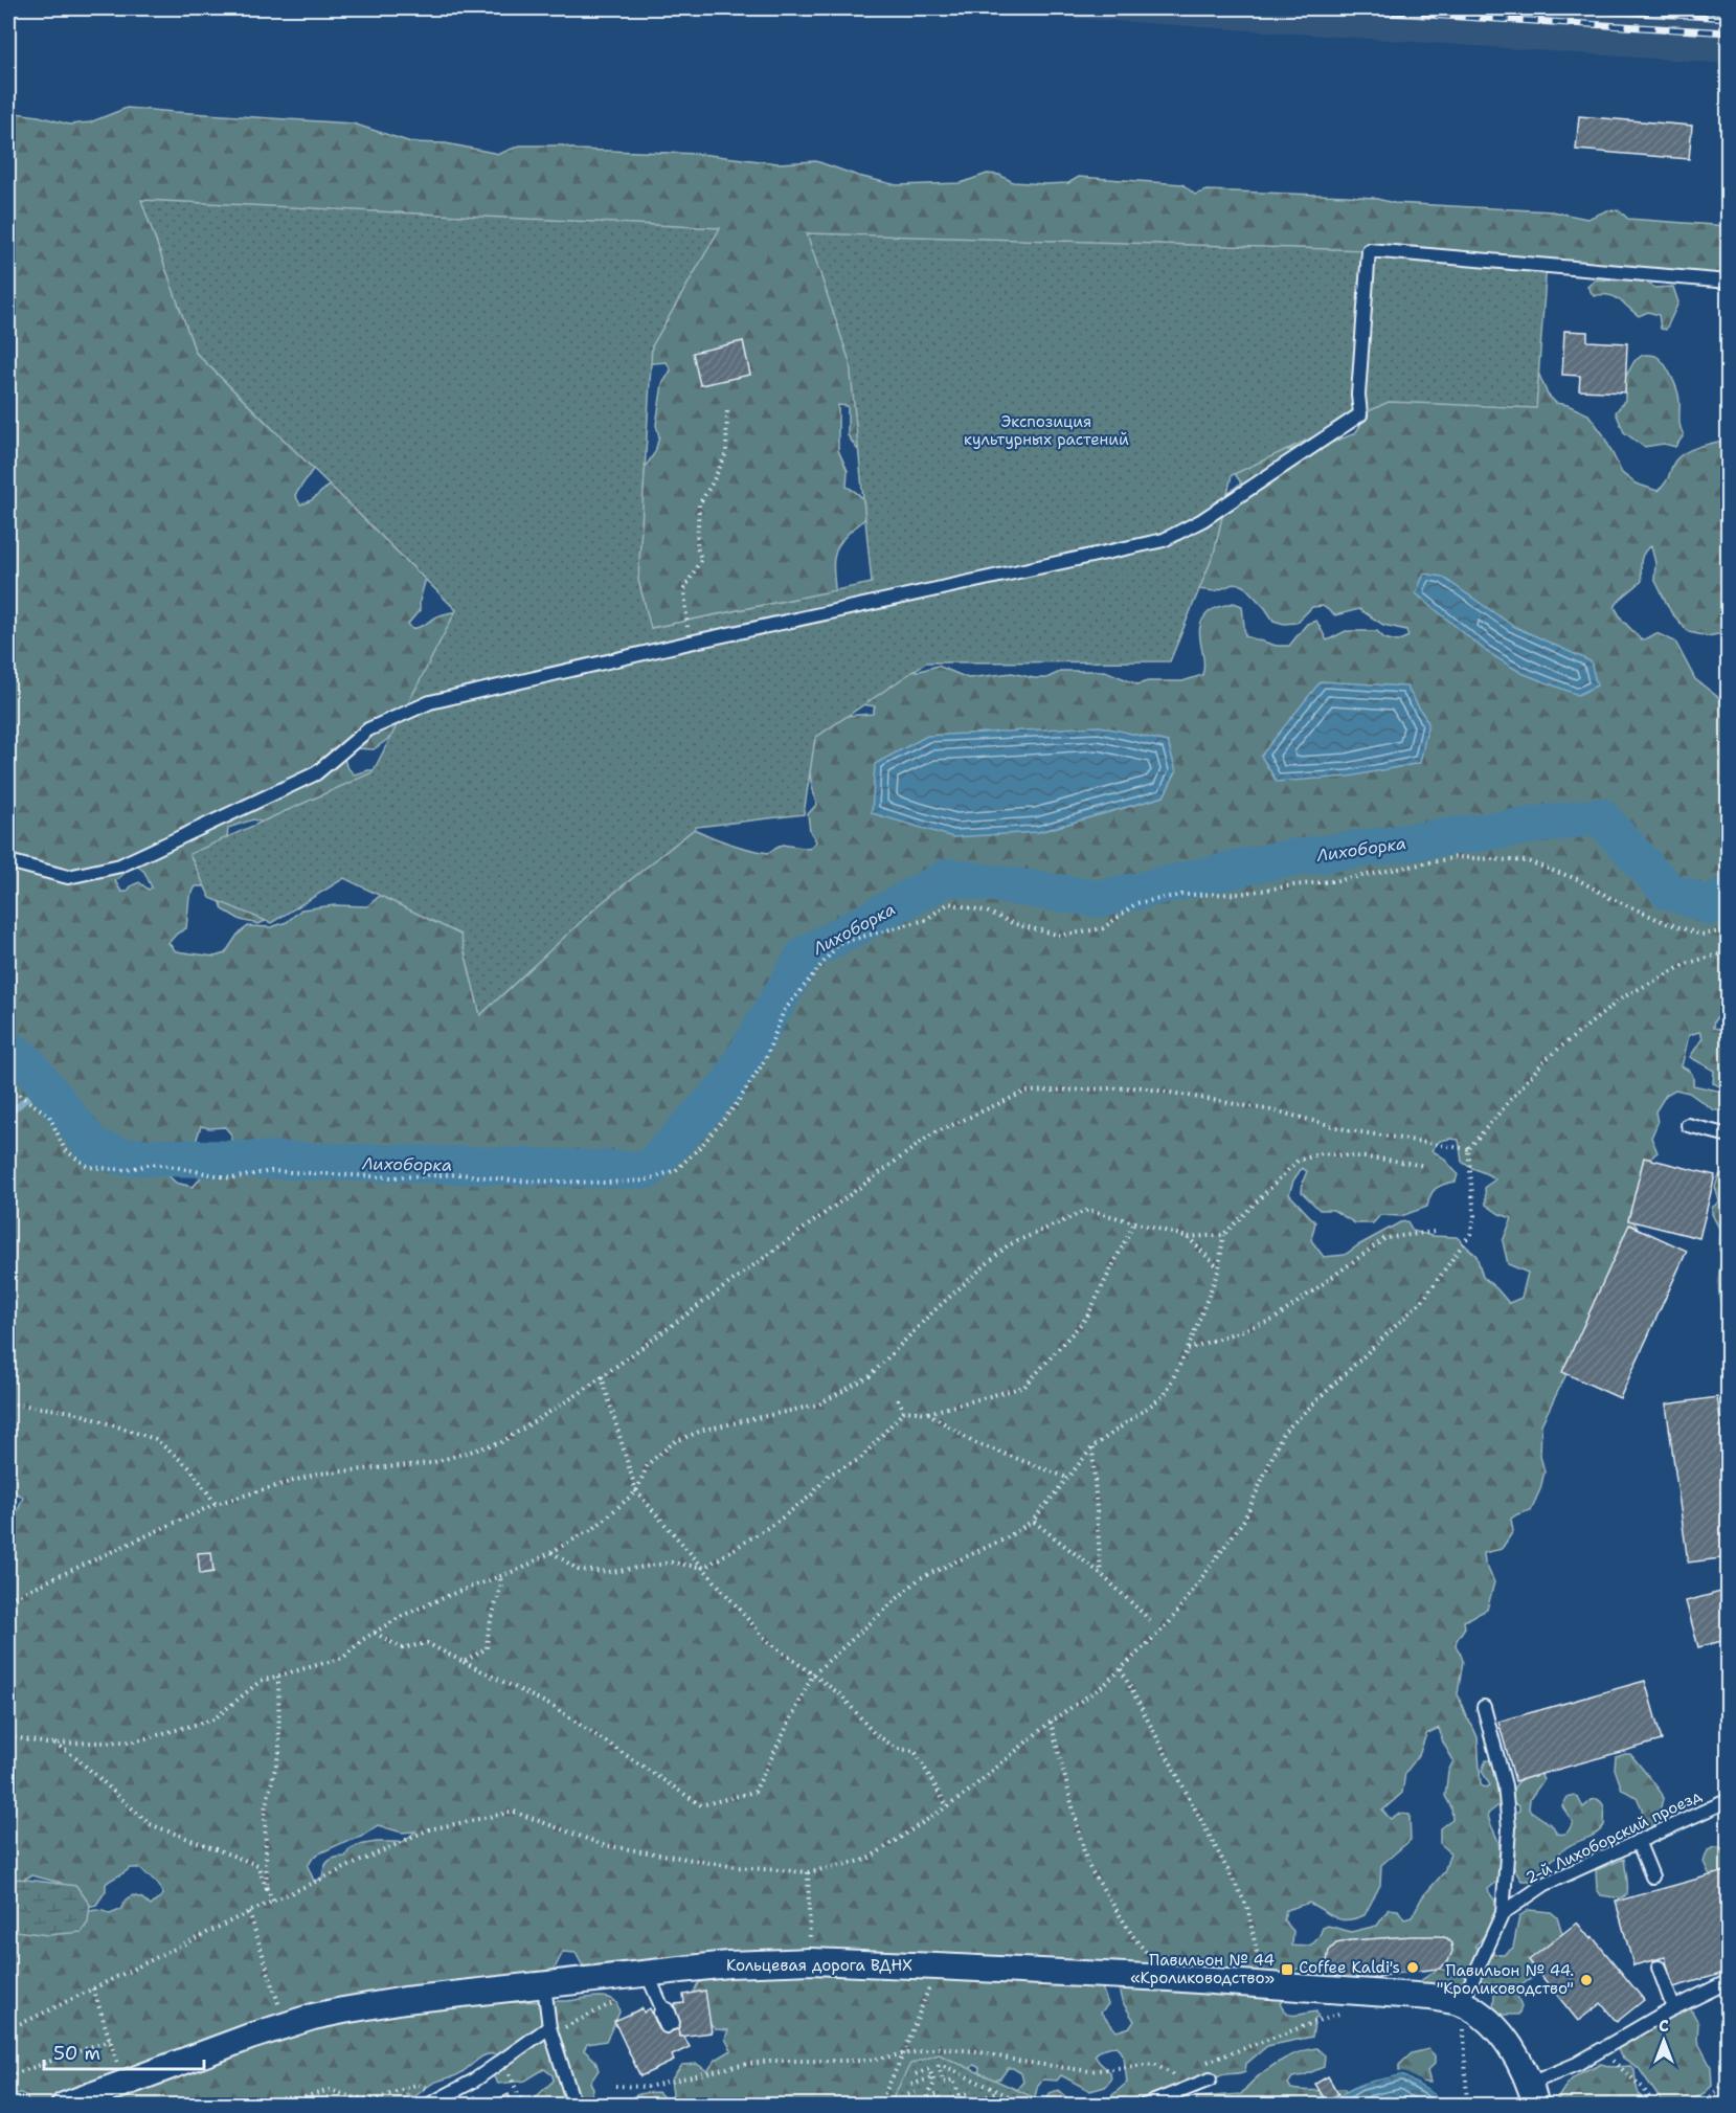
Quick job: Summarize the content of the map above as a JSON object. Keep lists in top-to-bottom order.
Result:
{
  "streets": {
    "street": ["Кольцевая дорога ВДНХ"],
    "lane": ["2-й Лихоборский проезд"]
  },
  "water": ["Лихоборка"],
  "parks": ["Экспозиция культурных растений"],
  "places": {
    "other": ["Coffee Kaldi's", "Павильон № 44. \"Кролиководство\""],
    "transit": ["Павильон № 44 «Кролиководство»"]
  },
  "scale_bar": "50 m",
  "north": "top"
}
